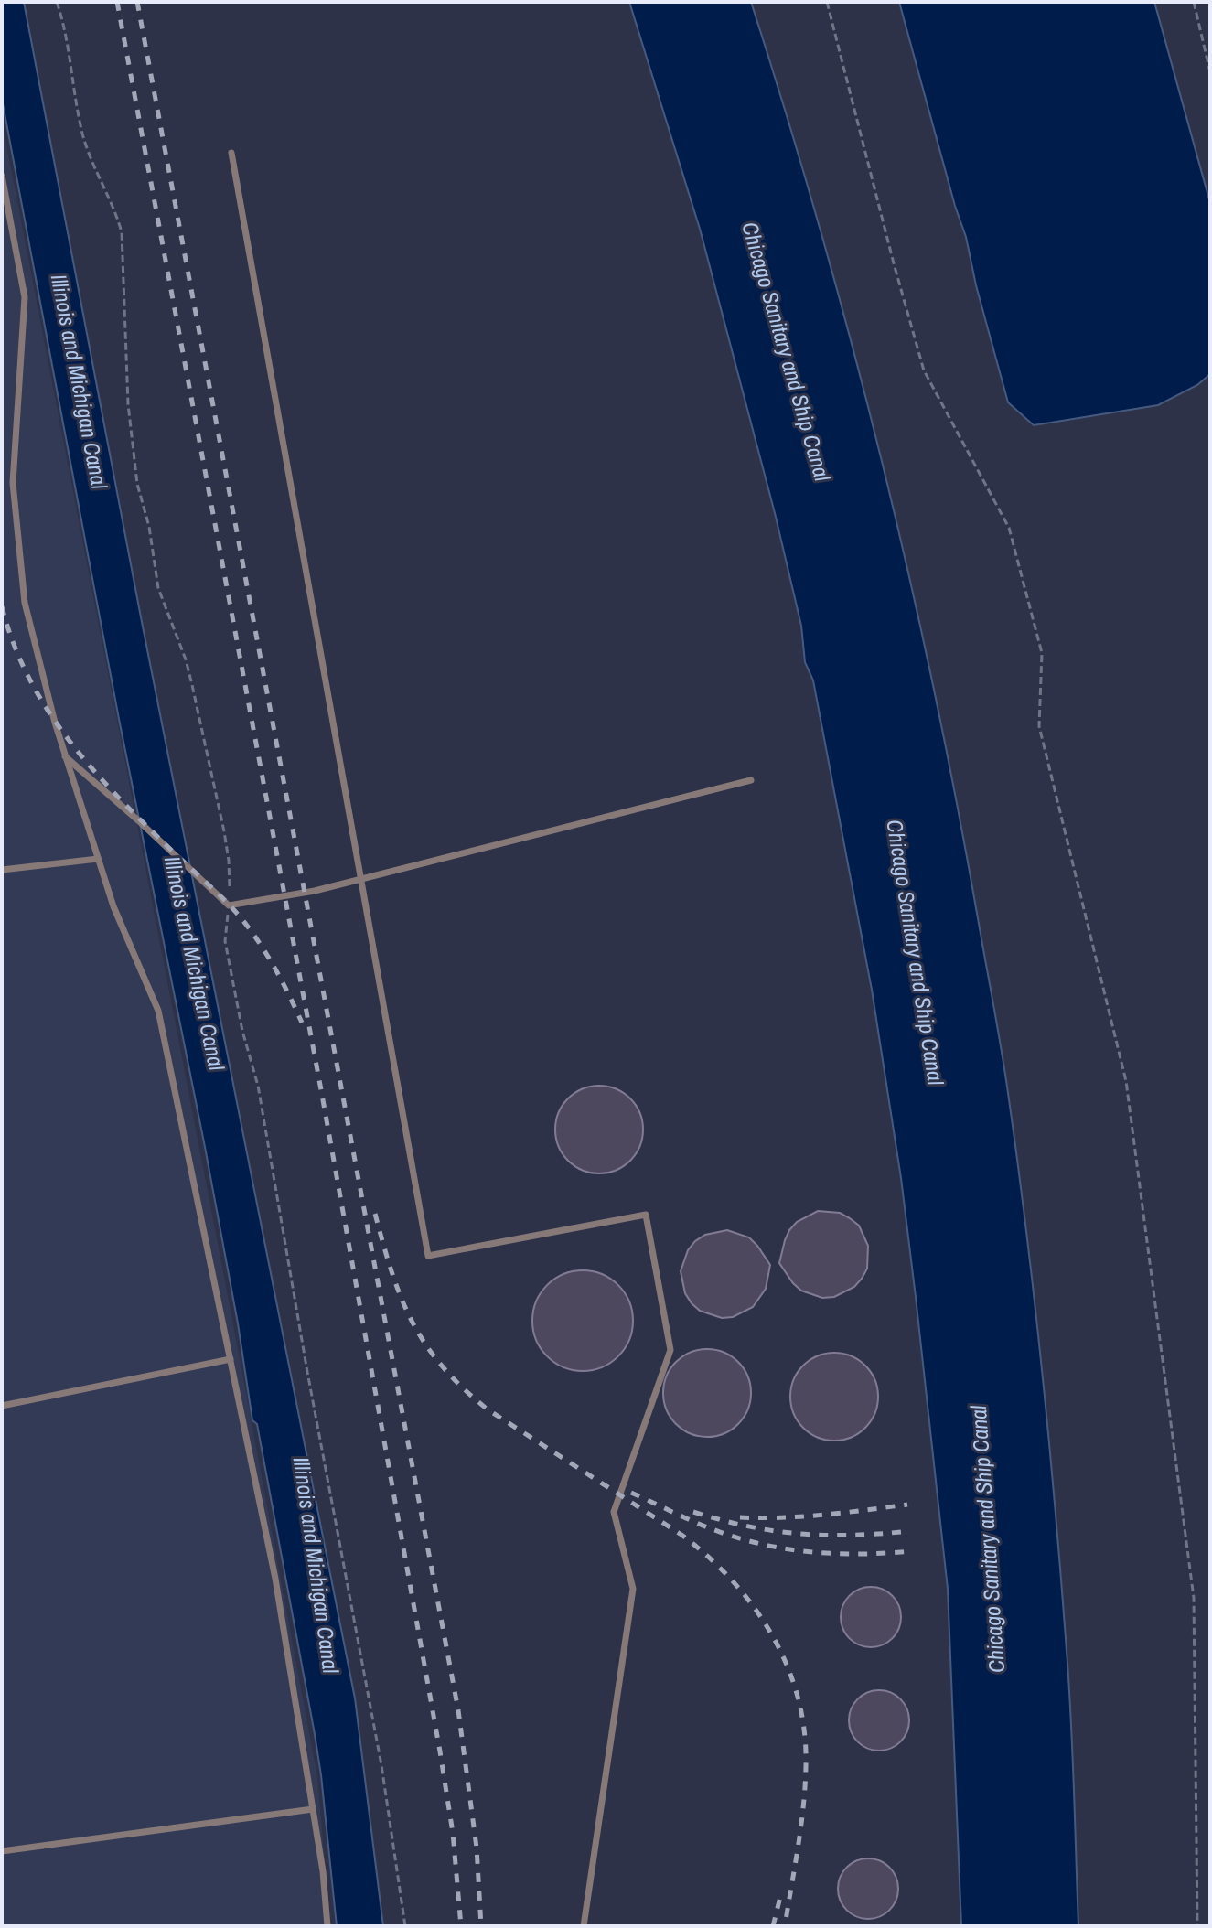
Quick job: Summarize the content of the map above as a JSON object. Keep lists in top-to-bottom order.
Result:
{
  "water": ["Chicago Sanitary and Ship Canal", "Illinois and Michigan Canal"]
}
